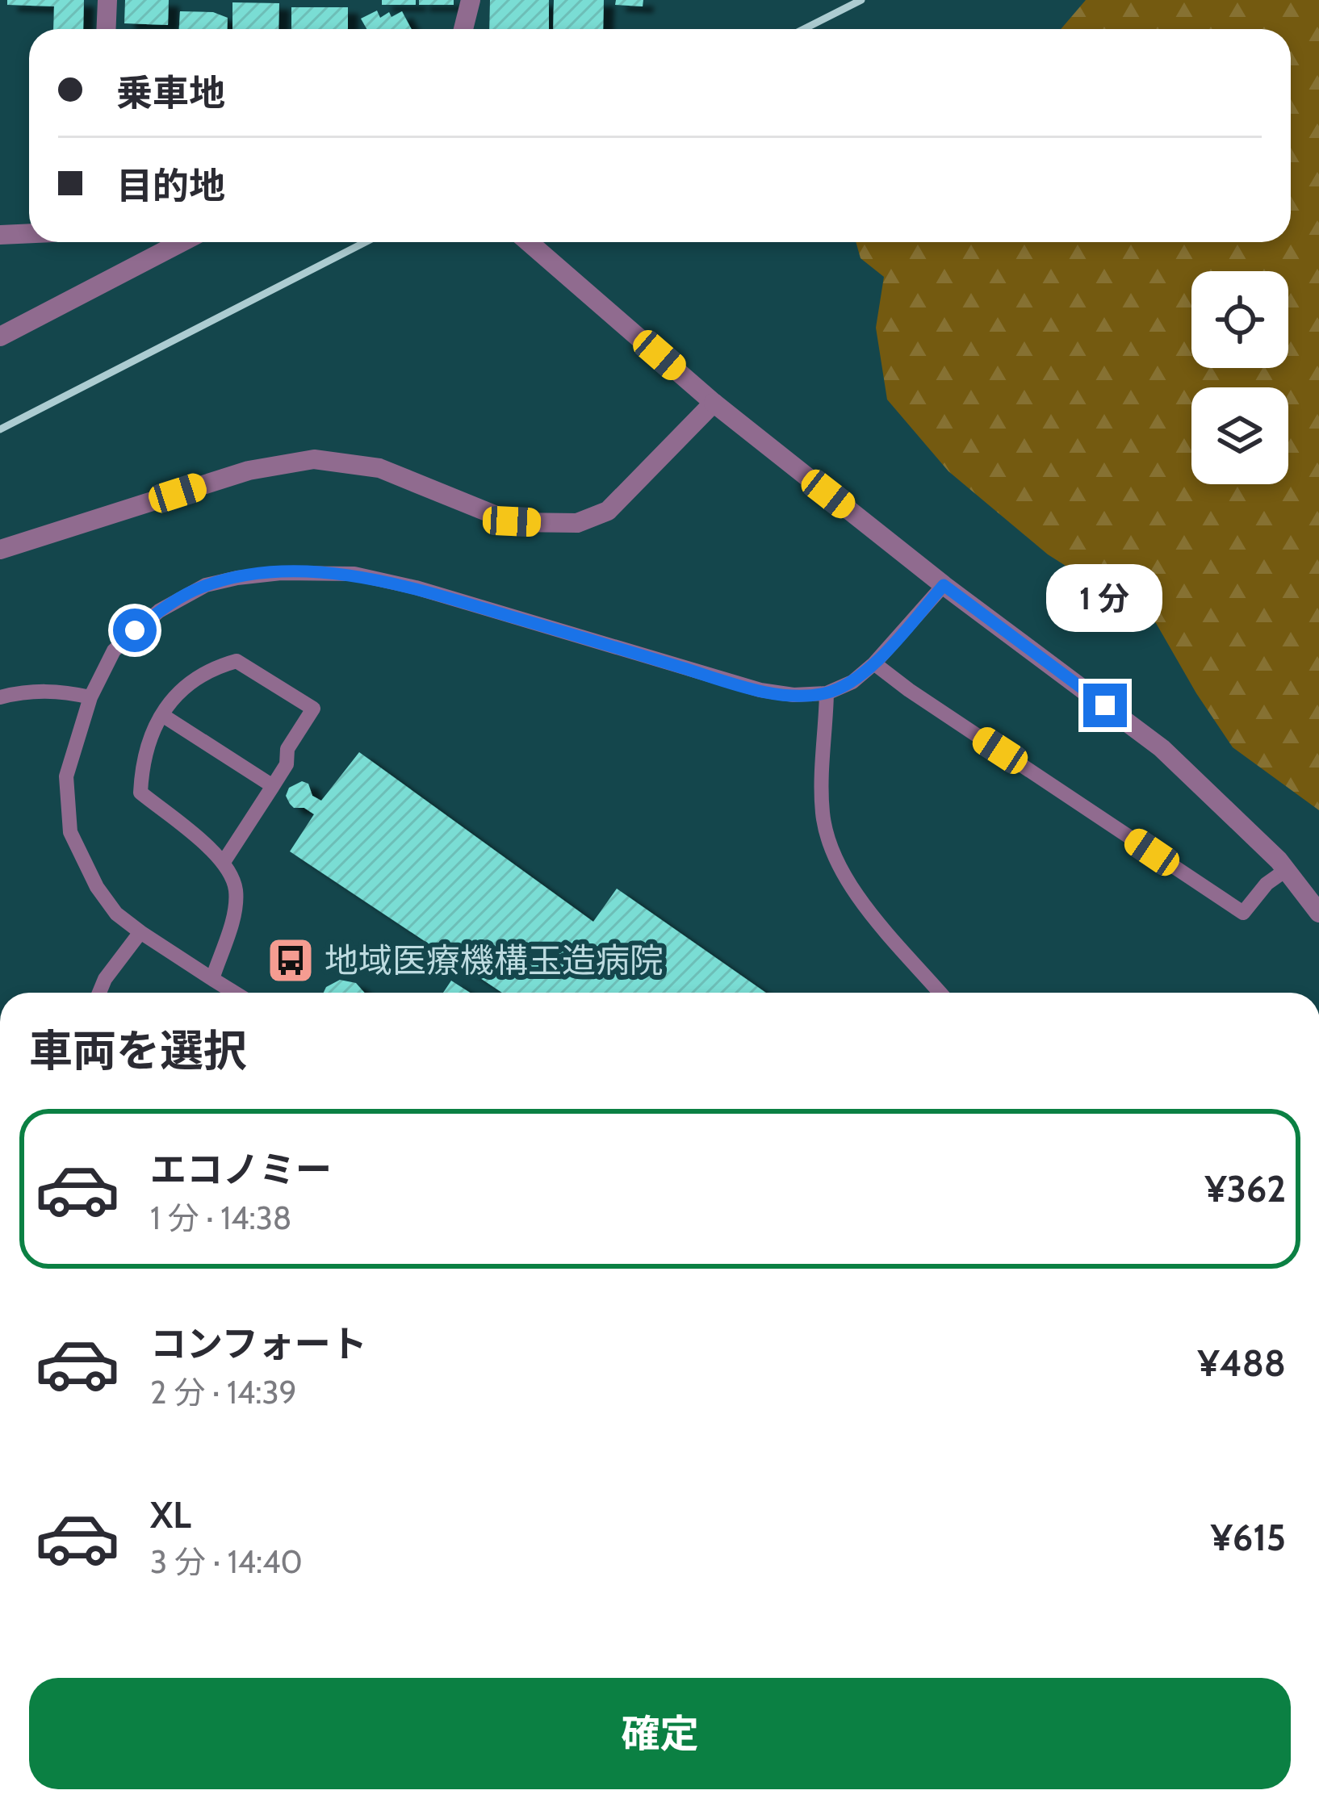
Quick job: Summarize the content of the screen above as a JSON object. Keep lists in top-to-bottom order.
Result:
{
  "places": {
    "bus stop": ["地域医療機構玉造病院"]
  },
  "page": {
    "banner": ["乗車地", "目的地"],
    "bubble": "1 分",
    "heading": "車両を選択",
    "list": [
      {
        "name": "エコノミー",
        "note": "1 分 · 14:38",
        "value": "¥362"
      },
      {
        "name": "コンフォート",
        "note": "2 分 · 14:39",
        "value": "¥488"
      },
      {
        "name": "XL",
        "note": "3 分 · 14:40",
        "value": "¥615"
      }
    ],
    "buttons": "確定"
  }
}
